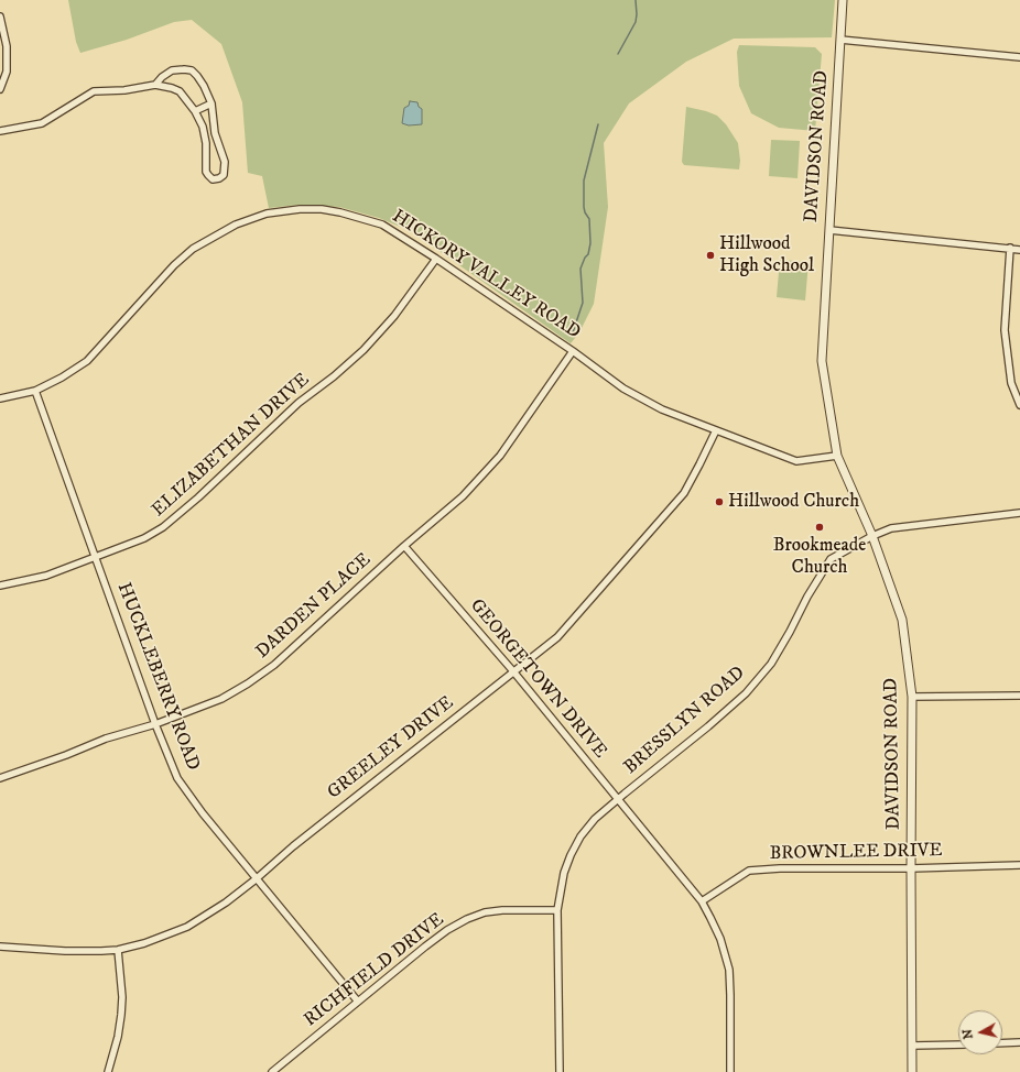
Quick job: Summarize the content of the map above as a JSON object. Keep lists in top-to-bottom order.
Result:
{
  "streets": {
    "street": [
      "DAVIDSON ROAD",
      "HICKORY VALLEY ROAD",
      "ELIZABETHAN DRIVE",
      "DARDEN PLACE",
      "HUCKLEBERRY ROAD",
      "GEORGETOWN DRIVE",
      "BRESSLYN ROAD",
      "GREELEY DRIVE",
      "BROWNLEE DRIVE",
      "RICHFIELD DRIVE"
    ]
  },
  "crossings": [
    ["DAVIDSON ROAD", "HICKORY VALLEY ROAD"],
    ["DAVIDSON ROAD", "BRESSLYN ROAD"],
    ["DAVIDSON ROAD", "BROWNLEE DRIVE"],
    ["HICKORY VALLEY ROAD", "ELIZABETHAN DRIVE"],
    ["HICKORY VALLEY ROAD", "DARDEN PLACE"],
    ["HICKORY VALLEY ROAD", "HUCKLEBERRY ROAD"],
    ["HICKORY VALLEY ROAD", "GREELEY DRIVE"],
    ["ELIZABETHAN DRIVE", "HUCKLEBERRY ROAD"],
    ["DARDEN PLACE", "HUCKLEBERRY ROAD"],
    ["DARDEN PLACE", "GEORGETOWN DRIVE"],
    ["HUCKLEBERRY ROAD", "GREELEY DRIVE"],
    ["HUCKLEBERRY ROAD", "RICHFIELD DRIVE"],
    ["GEORGETOWN DRIVE", "BRESSLYN ROAD"],
    ["GEORGETOWN DRIVE", "GREELEY DRIVE"],
    ["GEORGETOWN DRIVE", "BROWNLEE DRIVE"],
    ["BRESSLYN ROAD", "RICHFIELD DRIVE"]
  ],
  "places": ["Hillwood High School", "Hillwood Church", "Brookmeade Church"],
  "north": "left"
}
